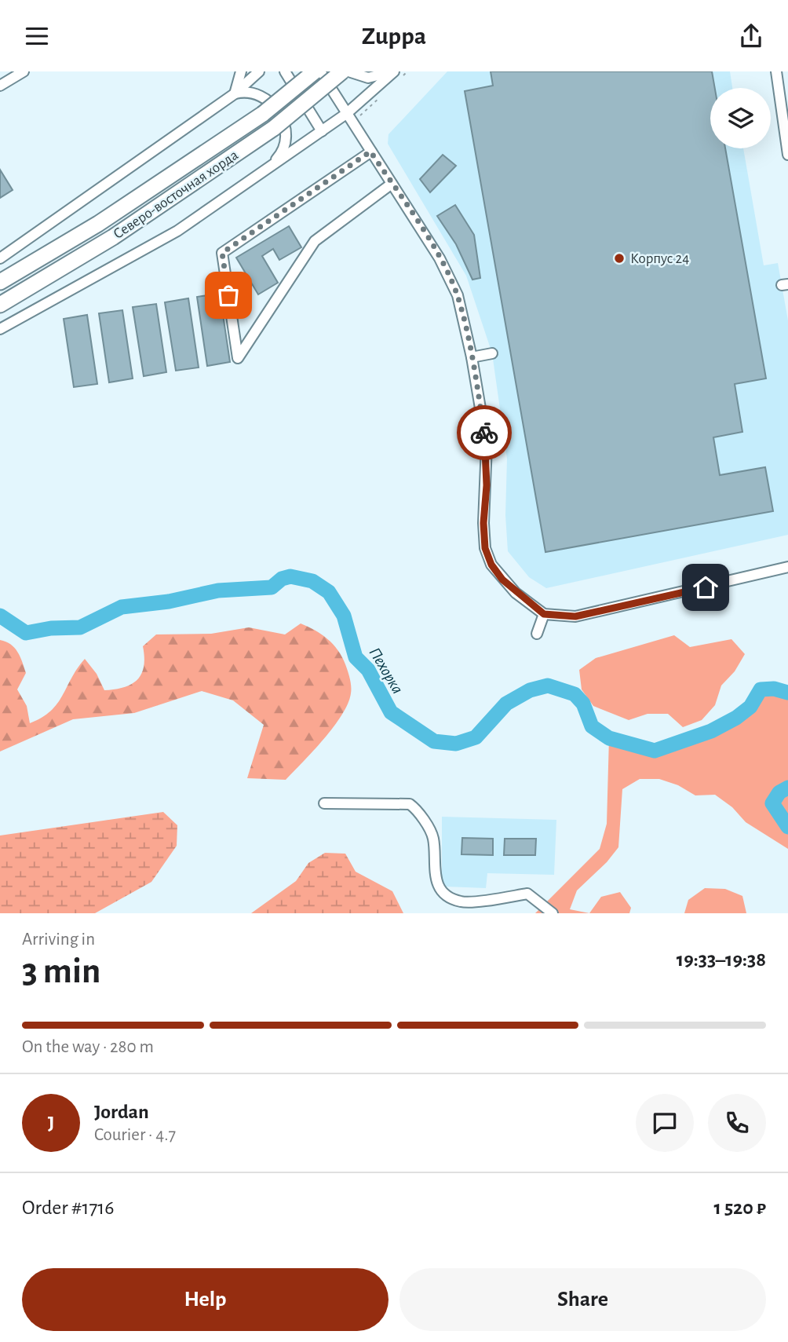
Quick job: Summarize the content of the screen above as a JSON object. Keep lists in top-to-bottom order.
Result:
{
  "streets": {
    "highway": ["Северо-восточная хорда"]
  },
  "water": ["Пехорка"],
  "places": ["Корпус 24"],
  "page": {
    "header": "Zuppa",
    "heading": ["3 min", "Arriving in", "19:33–19:38"],
    "panel": [
      "Jordan",
      "Courier · 4.7",
      "Order #1716",
      "1 520 ₽"
    ],
    "bar": "On the way · 280 m",
    "round": "J",
    "buttons": ["Help", "Share"]
  }
}
